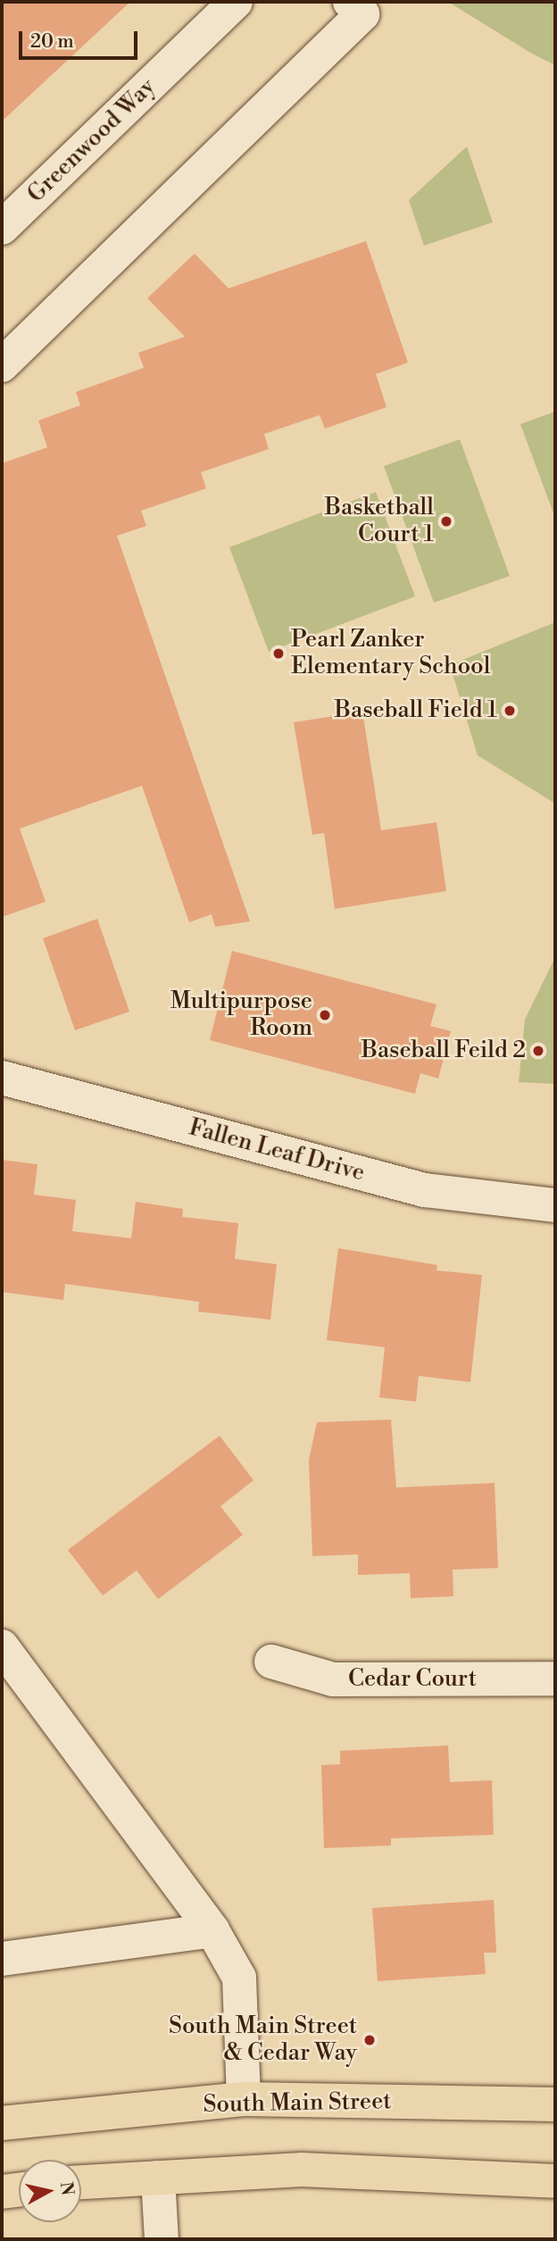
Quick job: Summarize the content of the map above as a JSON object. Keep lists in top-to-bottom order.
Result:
{
  "streets": {
    "main road": ["South Main Street"],
    "street": ["Greenwood Way", "Fallen Leaf Drive", "Cedar Court"]
  },
  "places": [
    "Basketball Court 1",
    "Pearl Zanker Elementary School",
    "Baseball Field 1",
    "Multipurpose Room",
    "Baseball Feild 2",
    "South Main Street & Cedar Way"
  ],
  "scale_bar": "20 m",
  "north": "right"
}
